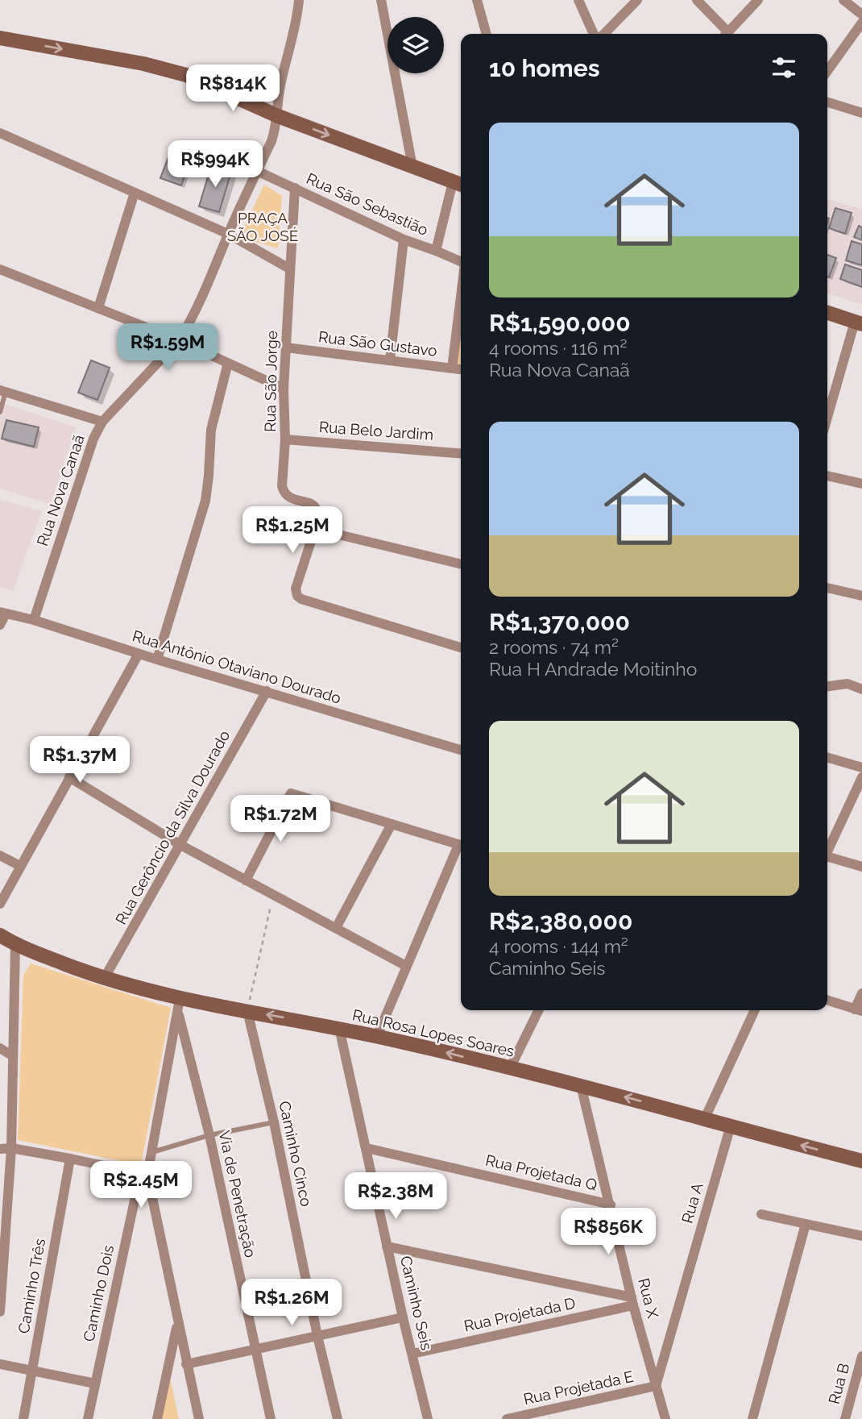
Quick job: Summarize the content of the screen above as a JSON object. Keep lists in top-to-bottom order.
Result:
{
  "streets": {
    "street": [
      "Rua São Sebastião",
      "Rua São Gustavo",
      "Rua São Jorge",
      "Rua Belo Jardim",
      "Rua Nova Canaã",
      "Rua Antônio Otaviano Dourado",
      "Rua Gerôncio da Silva Dourado",
      "Rua Rosa Lopes Soares",
      "Caminho Cinco",
      "Rua Projetada Q",
      "Via de Penetração",
      "Rua A",
      "Caminho Três",
      "Caminho Dois",
      "Rua X",
      "Caminho Seis",
      "Rua Projetada D",
      "Rua B",
      "Rua Projetada E"
    ]
  },
  "crossings": [
    ["Rua São Sebastião", "Rua São Jorge"],
    ["Rua São Sebastião", "Rua Nova Canaã"],
    ["Rua São Gustavo", "Rua São Jorge"],
    ["Rua São Jorge", "Rua Belo Jardim"],
    ["Rua Nova Canaã", "Rua Antônio Otaviano Dourado"],
    ["Rua Antônio Otaviano Dourado", "Rua Gerôncio da Silva Dourado"],
    ["Rua Gerôncio da Silva Dourado", "Rua Rosa Lopes Soares"],
    ["Rua Rosa Lopes Soares", "Caminho Cinco"],
    ["Rua Rosa Lopes Soares", "Via de Penetração"],
    ["Rua Rosa Lopes Soares", "Rua A"],
    ["Rua Rosa Lopes Soares", "Rua X"],
    ["Rua Rosa Lopes Soares", "Caminho Seis"],
    ["Rua Projetada Q", "Rua X"],
    ["Rua Projetada Q", "Caminho Seis"],
    ["Rua A", "Rua X"],
    ["Rua A", "Rua Projetada E"],
    ["Rua X", "Rua Projetada D"],
    ["Rua X", "Rua Projetada E"],
    ["Caminho Seis", "Rua Projetada D"]
  ],
  "parks": ["PRAÇA SÃO JOSÉ"],
  "page": {
    "heading": "10 homes",
    "price": [
      "R$814K",
      "R$994K",
      "R$1.59M",
      "R$1.25M",
      "R$1.37M",
      "R$1.72M",
      "R$2.45M",
      "R$2.38M",
      "R$856K",
      "R$1.26M"
    ],
    "list": [
      {
        "name": "R$1,590,000",
        "note": "4 rooms · 116 m² · Rua Nova Canaã"
      },
      {
        "name": "R$1,370,000",
        "note": "2 rooms · 74 m² · Rua H Andrade Moitinho"
      },
      {
        "name": "R$2,380,000",
        "note": "4 rooms · 144 m² · Caminho Seis"
      }
    ]
  }
}
